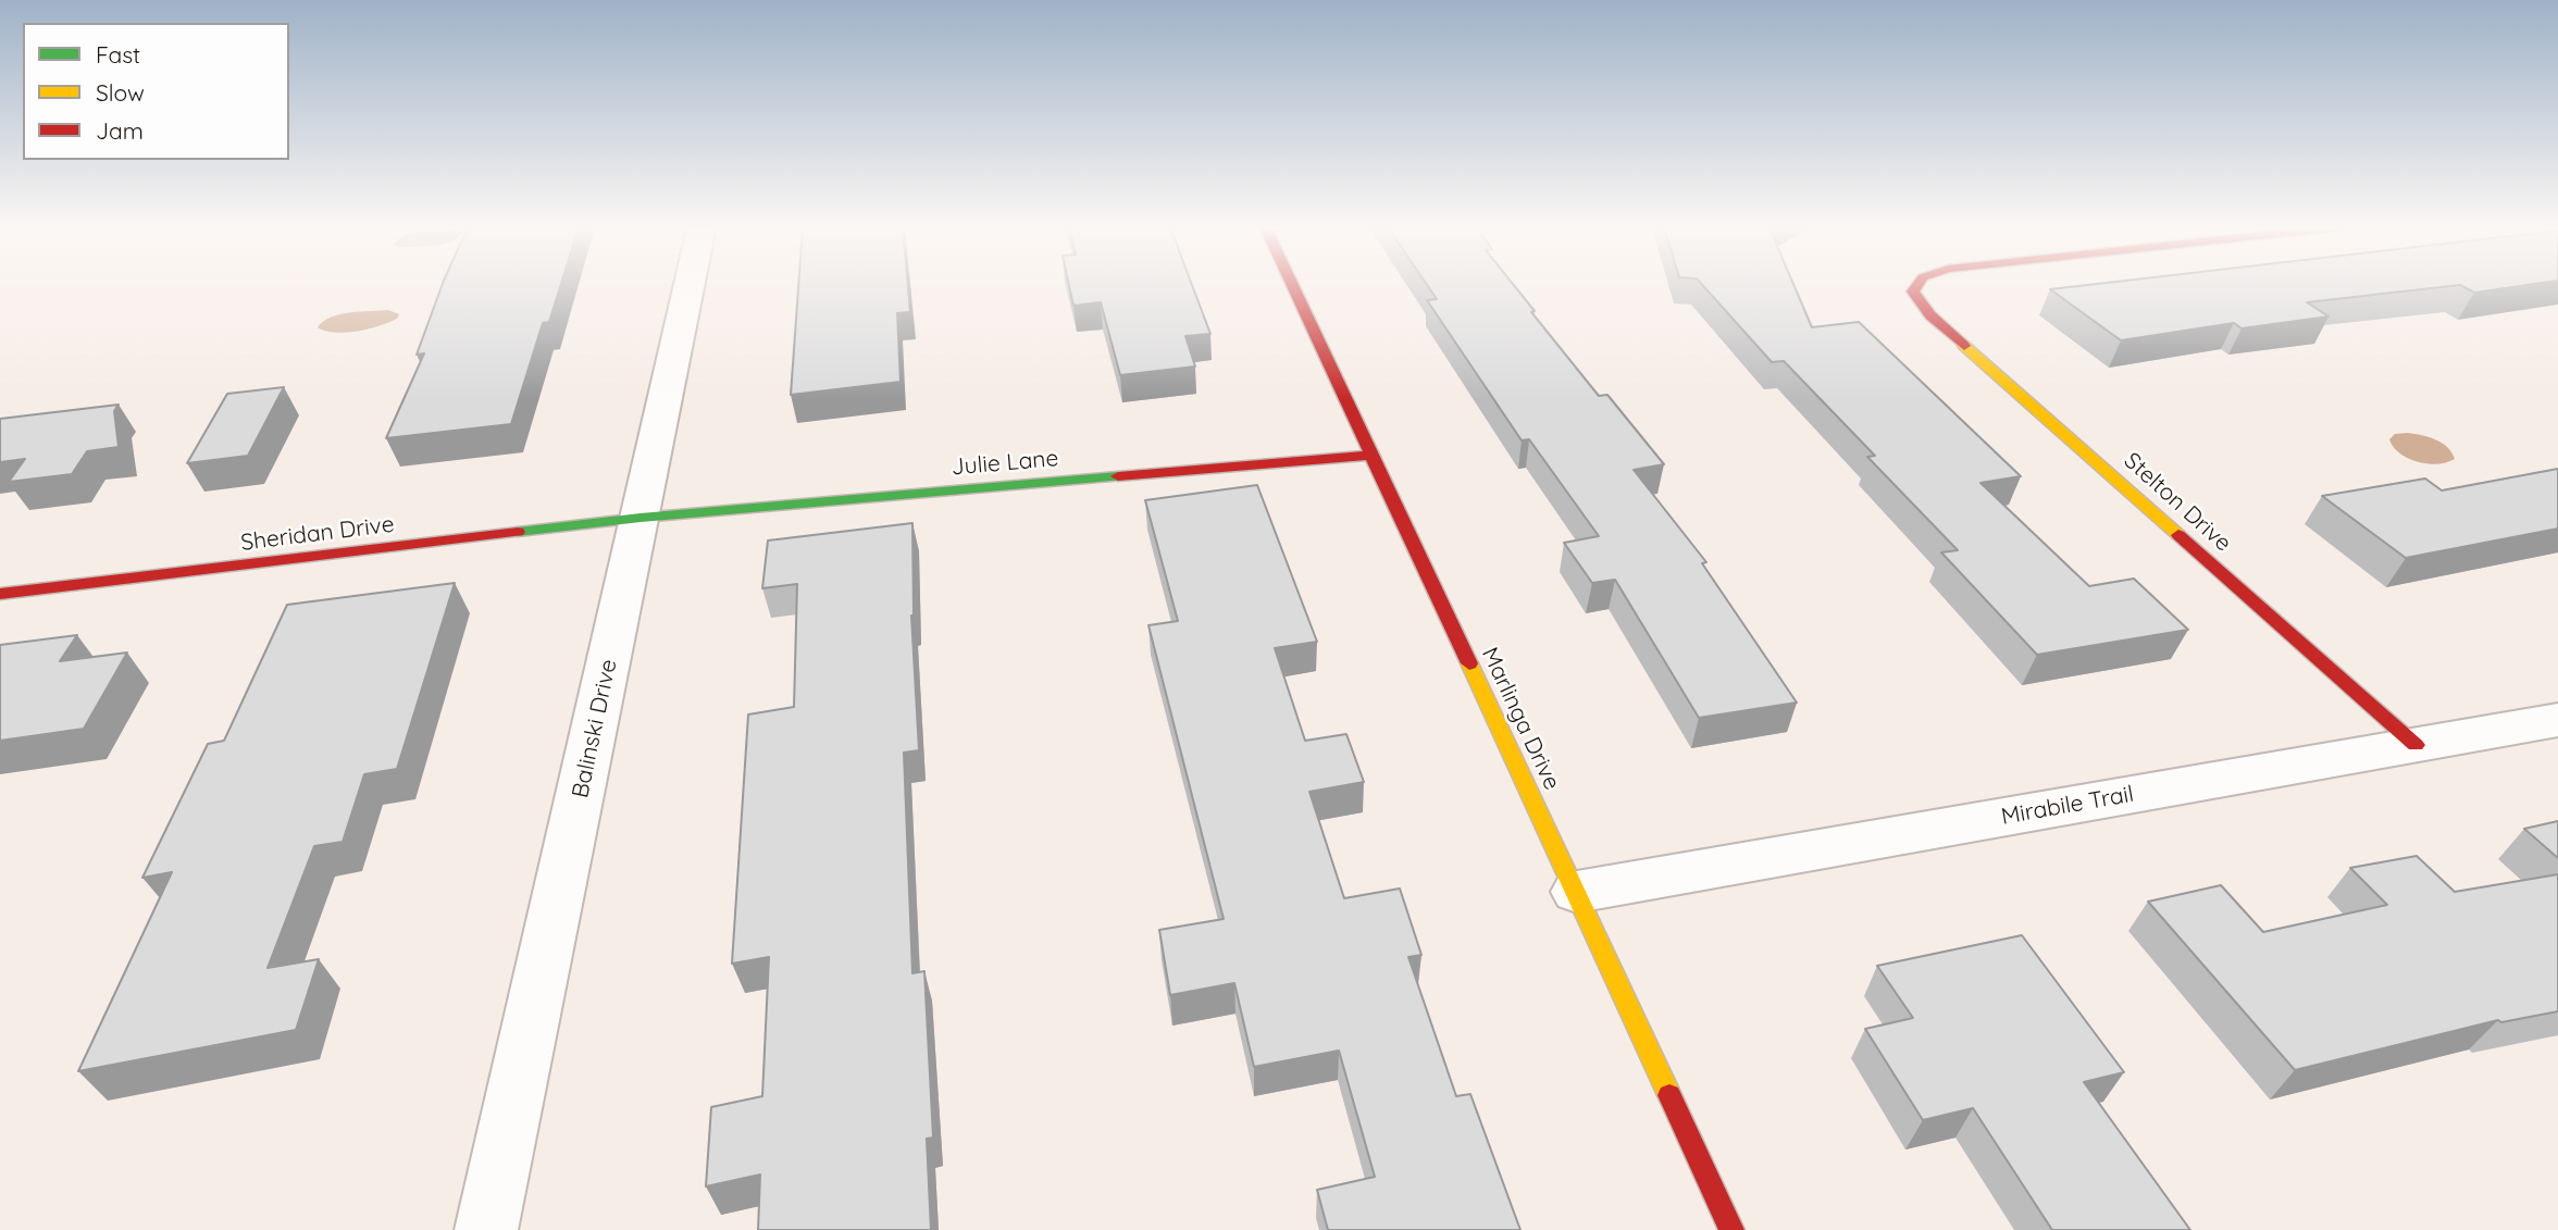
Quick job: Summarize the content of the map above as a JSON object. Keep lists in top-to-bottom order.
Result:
{
  "streets": {
    "street": [
      "Julie Lane",
      "Stelton Drive",
      "Sheridan Drive",
      "Marlinga Drive",
      "Balinski Drive",
      "Mirabile Trail"
    ]
  },
  "crossings": [
    ["Julie Lane", "Sheridan Drive"],
    ["Julie Lane", "Marlinga Drive"],
    ["Julie Lane", "Balinski Drive"],
    ["Stelton Drive", "Mirabile Trail"],
    ["Sheridan Drive", "Balinski Drive"],
    ["Marlinga Drive", "Mirabile Trail"]
  ],
  "legend": ["Fast", "Slow", "Jam"]
}
